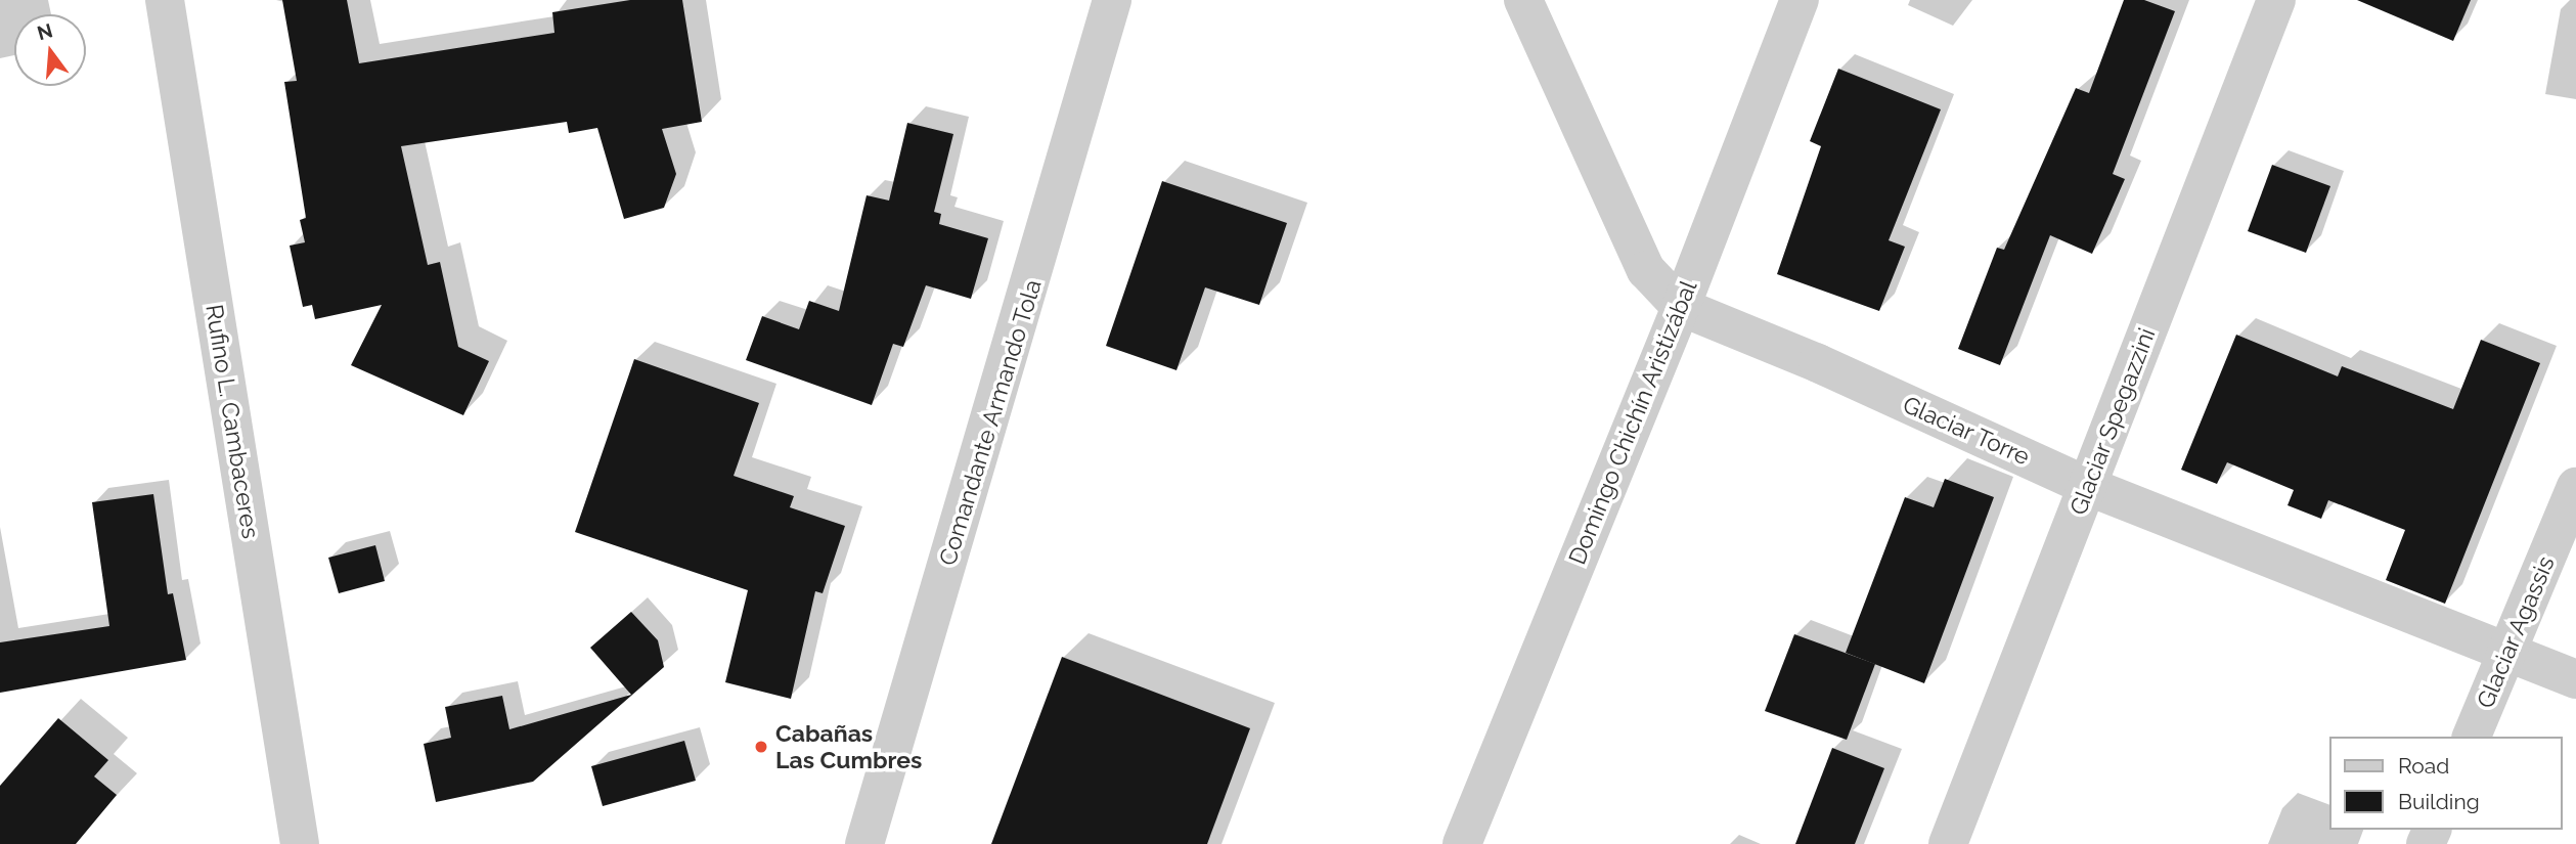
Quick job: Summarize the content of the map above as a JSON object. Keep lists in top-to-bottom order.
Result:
{
  "streets": {
    "street": [
      "Rufino L. Cambaceres",
      "Glaciar Spegazzini",
      "Comandante Armando Tola",
      "Domingo Chichín Aristizábal",
      "Glaciar Torre",
      "Glaciar Agassis"
    ]
  },
  "crossings": [
    ["Glaciar Spegazzini", "Glaciar Torre"],
    ["Domingo Chichín Aristizábal", "Glaciar Torre"],
    ["Glaciar Torre", "Glaciar Agassis"]
  ],
  "places": ["Cabañas Las Cumbres"],
  "legend": ["Road", "Building"],
  "north": "top"
}
